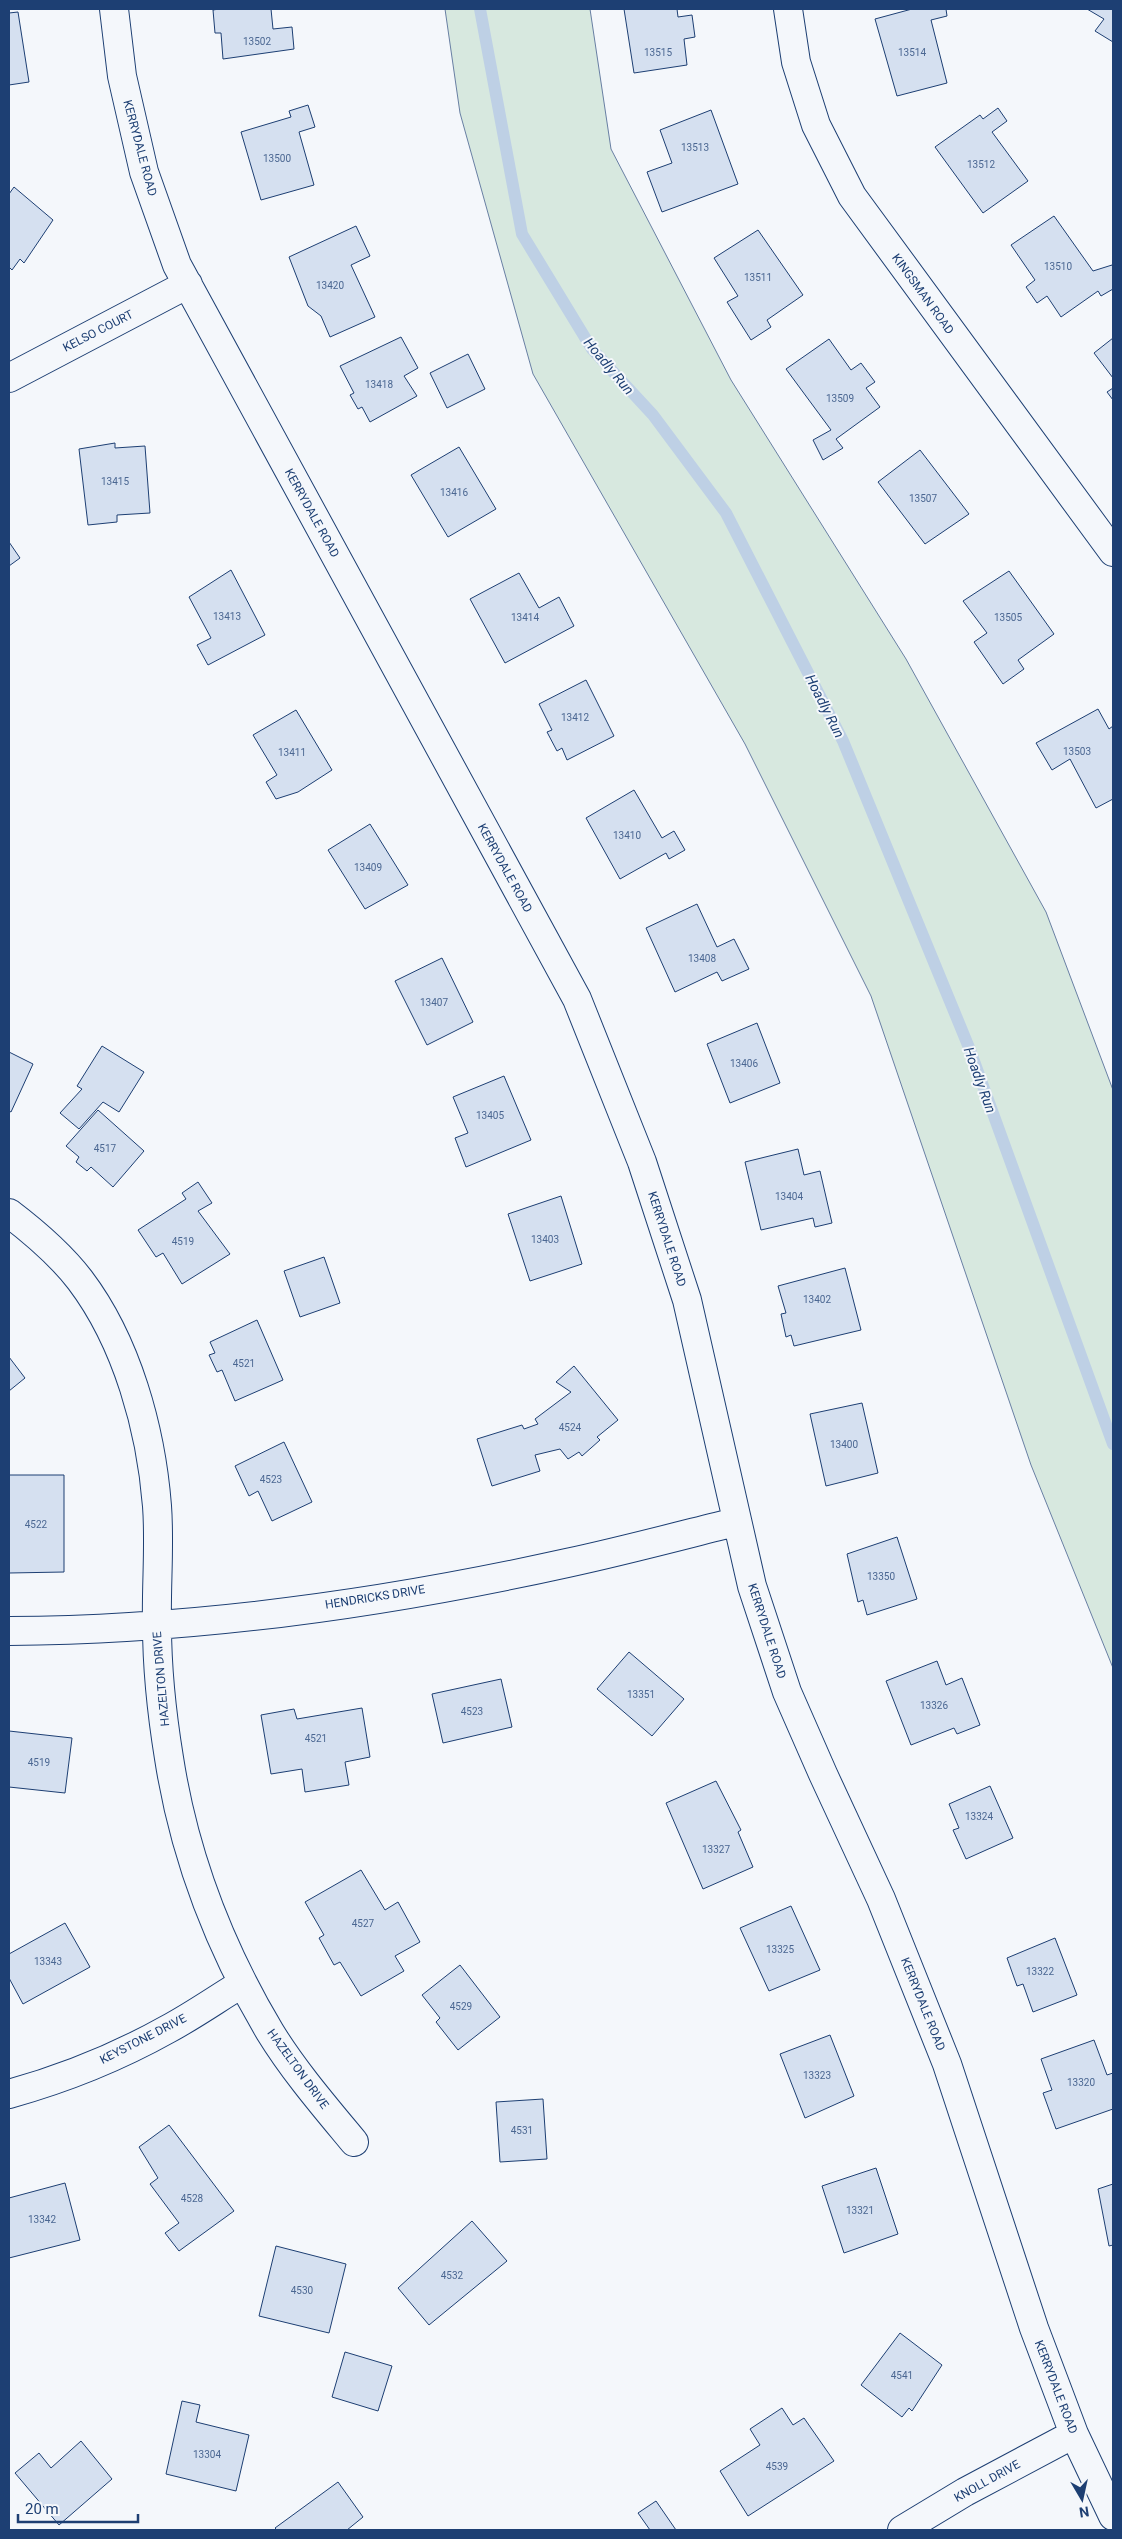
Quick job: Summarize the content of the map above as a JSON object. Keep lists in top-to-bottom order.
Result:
{
  "streets": {
    "street": [
      "KERRYDALE ROAD",
      "KINGSMAN ROAD",
      "KELSO COURT",
      "HENDRICKS DRIVE",
      "HAZELTON DRIVE",
      "KEYSTONE DRIVE",
      "KNOLL DRIVE"
    ]
  },
  "crossings": [
    ["KERRYDALE ROAD", "KELSO COURT"],
    ["KERRYDALE ROAD", "HENDRICKS DRIVE"],
    ["KERRYDALE ROAD", "KNOLL DRIVE"],
    ["HENDRICKS DRIVE", "HAZELTON DRIVE"],
    ["HAZELTON DRIVE", "KEYSTONE DRIVE"]
  ],
  "water": ["Hoadly Run"],
  "house_numbers": [
    "13502",
    "13515",
    "13514",
    "13513",
    "13500",
    "13512",
    "13510",
    "13511",
    "13420",
    "13418",
    "13509",
    "13415",
    "13416",
    "13507",
    "13413",
    "13414",
    "13505",
    "13412",
    "13503",
    "13411",
    "13410",
    "13409",
    "13408",
    "13407",
    "13406",
    "13405",
    "4517",
    "13404",
    "13403",
    "4519",
    "13402",
    "4521",
    "4524",
    "13400",
    "4523",
    "4522",
    "13350",
    "13351",
    "13326",
    "4523",
    "4521",
    "4519",
    "13324",
    "13327",
    "4527",
    "13325",
    "13343",
    "13322",
    "4529",
    "13323",
    "13320",
    "4531",
    "4528",
    "13321",
    "13342",
    "4532",
    "4530",
    "4541",
    "13304",
    "4539"
  ],
  "scale_bar": "20 m",
  "north": "bottom"
}
